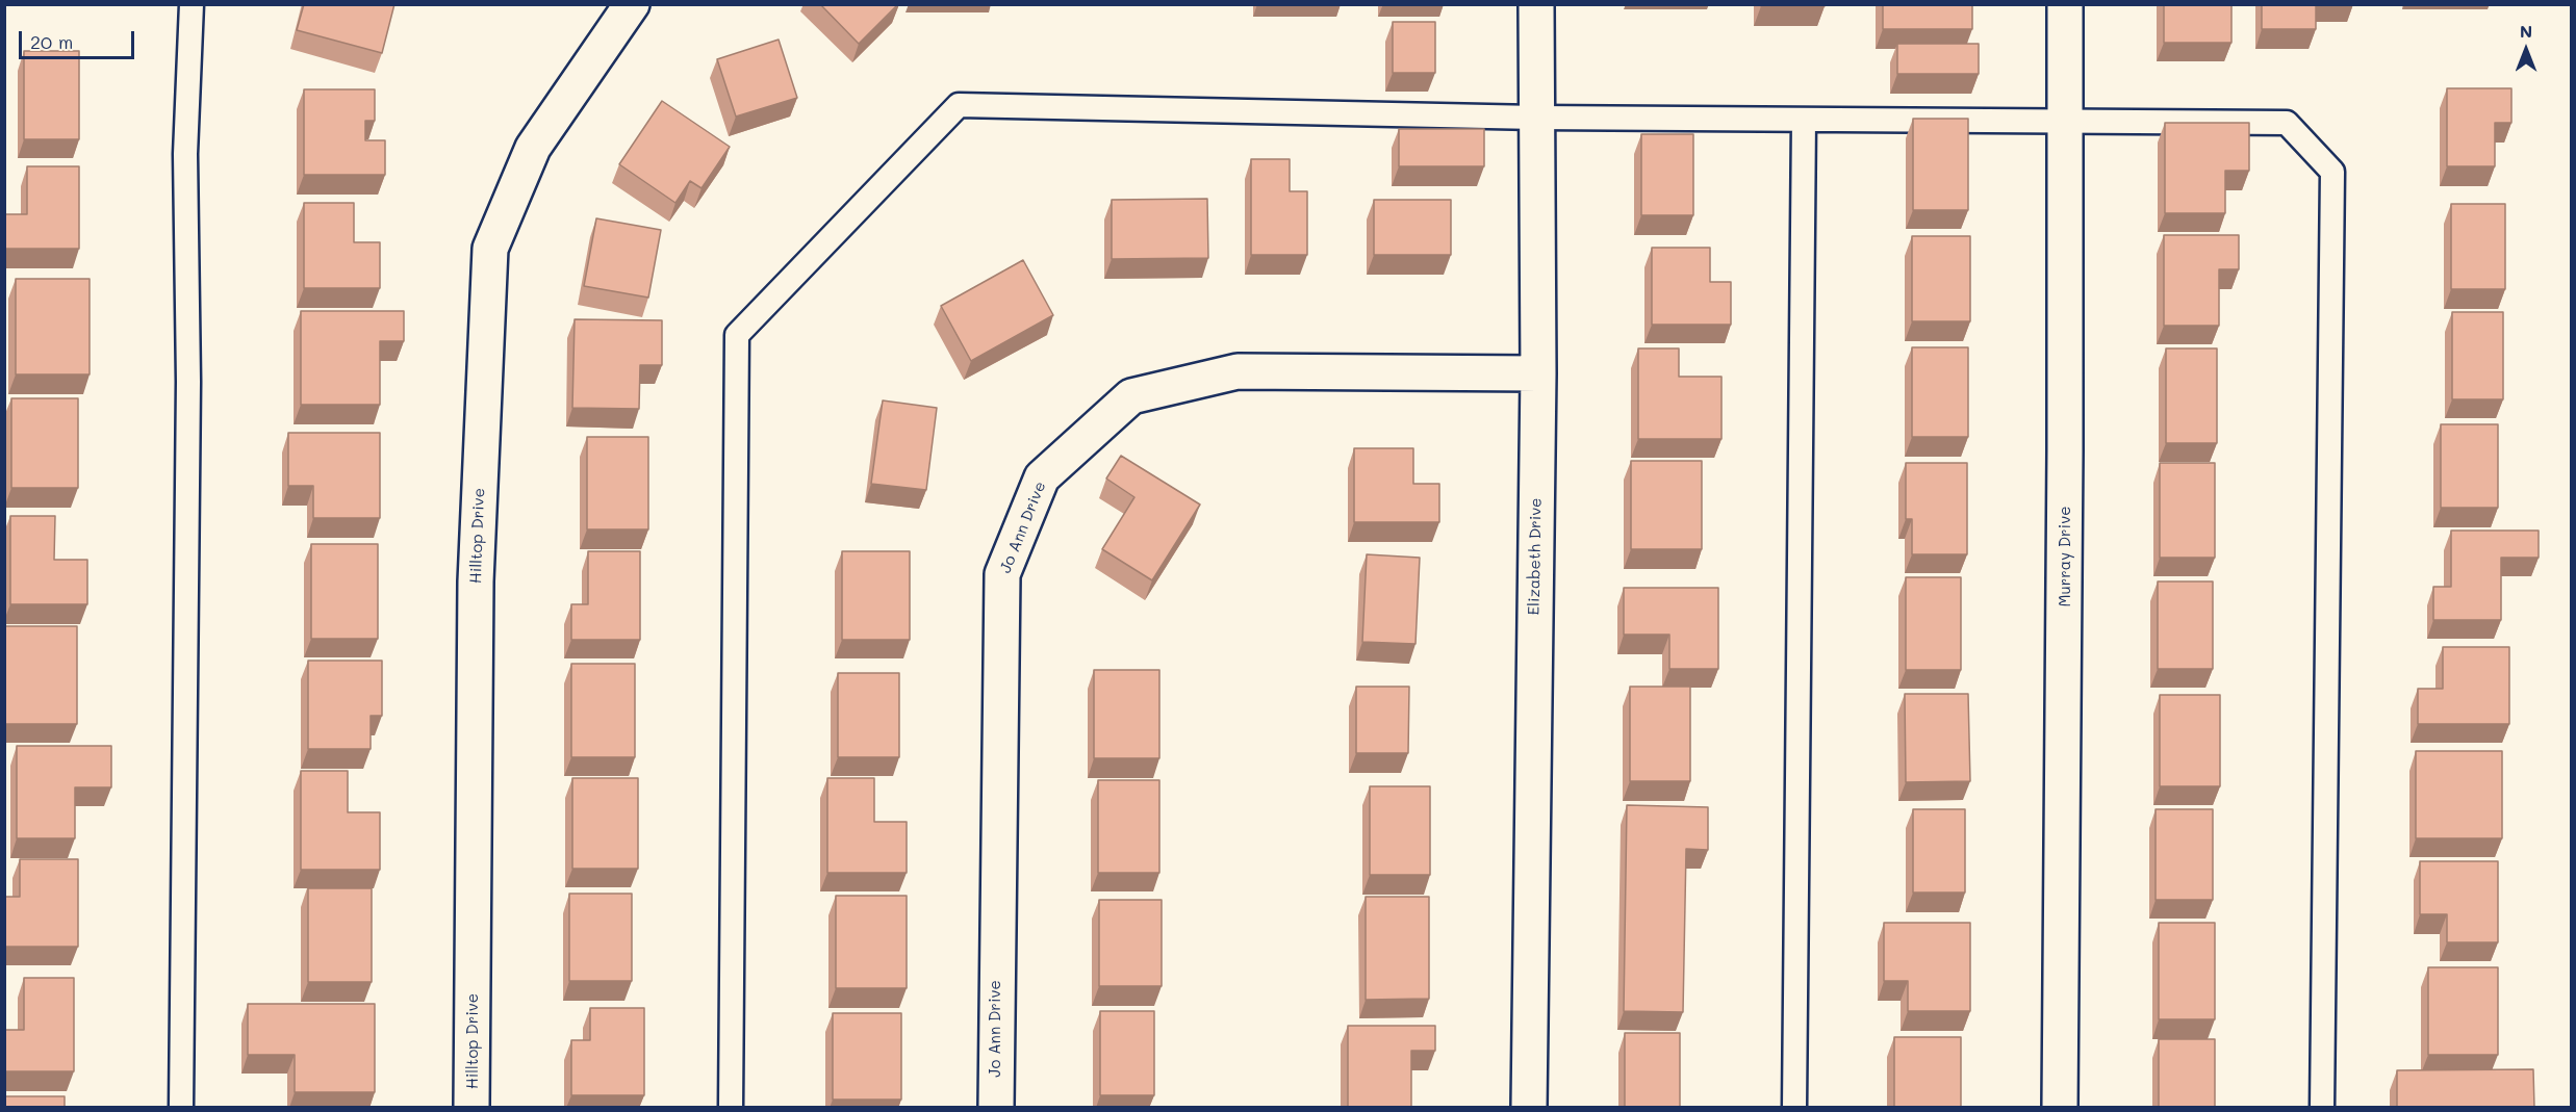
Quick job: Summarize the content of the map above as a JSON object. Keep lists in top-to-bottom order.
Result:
{
  "streets": {
    "street": [
      "Jo Ann Drive",
      "Hilltop Drive",
      "Elizabeth Drive",
      "Murray Drive"
    ]
  },
  "crossings": [
    ["Jo Ann Drive", "Elizabeth Drive"]
  ],
  "scale_bar": "20 m",
  "north": "top"
}
